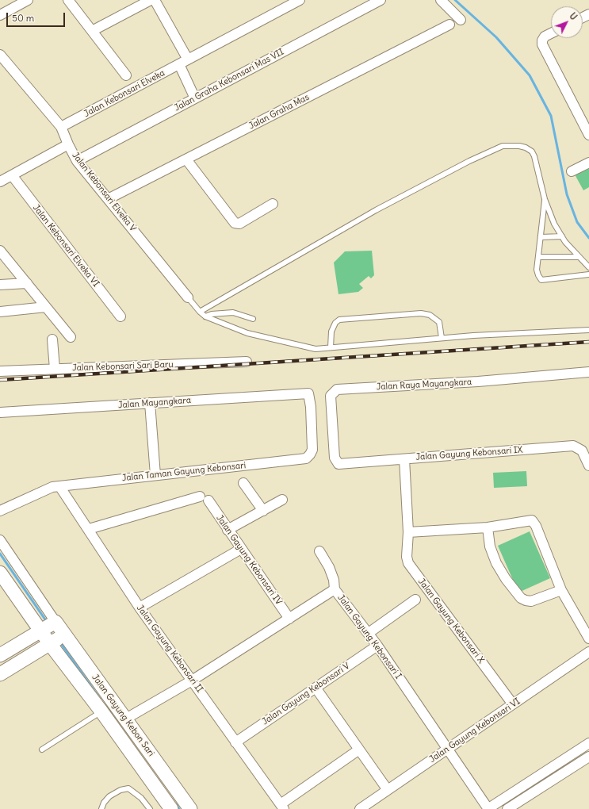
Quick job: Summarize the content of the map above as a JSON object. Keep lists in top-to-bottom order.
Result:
{
  "streets": {
    "main road": ["Jalan Gayung Kebon Sari"],
    "street": [
      "Jalan Graha Kebonsari Mas VII",
      "Jalan Kebonsari Elveka",
      "Jalan Graha Mas",
      "Jalan Kebonsari Elveka V",
      "Jalan Kebonsari Elveka VI",
      "Jalan Kebonsari Sari Baru",
      "Jalan Raya Mayangkara",
      "Jalan Mayangkara",
      "Jalan Gayung Kebonsari IX",
      "Jalan Taman Gayung Kebonsari",
      "Jalan Gayung Kebonsari IV",
      "Jalan Gayung Kebonsari X",
      "Jalan Gayung Kebonsari I",
      "Jalan Gayung Kebonsari II",
      "Jalan Gayung Kebonsari V",
      "Jalan Gayung Kebonsari VI"
    ]
  },
  "crossings": [
    ["Jalan Graha Kebonsari Mas VII", "Jalan Kebonsari Elveka V"],
    ["Jalan Kebonsari Elveka", "Jalan Kebonsari Elveka V"],
    ["Jalan Graha Mas", "Jalan Kebonsari Elveka V"],
    ["Jalan Raya Mayangkara", "Jalan Gayung Kebonsari IX"],
    ["Jalan Mayangkara", "Jalan Taman Gayung Kebonsari"],
    ["Jalan Gayung Kebonsari IX", "Jalan Gayung Kebonsari X"],
    ["Jalan Taman Gayung Kebonsari", "Jalan Gayung Kebonsari II"],
    ["Jalan Gayung Kebonsari IV", "Jalan Gayung Kebonsari I"],
    ["Jalan Gayung Kebonsari X", "Jalan Gayung Kebonsari VI"],
    ["Jalan Gayung Kebonsari I", "Jalan Gayung Kebonsari II"],
    ["Jalan Gayung Kebonsari I", "Jalan Gayung Kebonsari V"],
    ["Jalan Gayung Kebonsari I", "Jalan Gayung Kebon Sari"],
    ["Jalan Gayung Kebonsari I", "Jalan Gayung Kebonsari VI"],
    ["Jalan Gayung Kebonsari II", "Jalan Gayung Kebonsari V"]
  ],
  "scale_bar": "50 m",
  "north": "top right"
}
